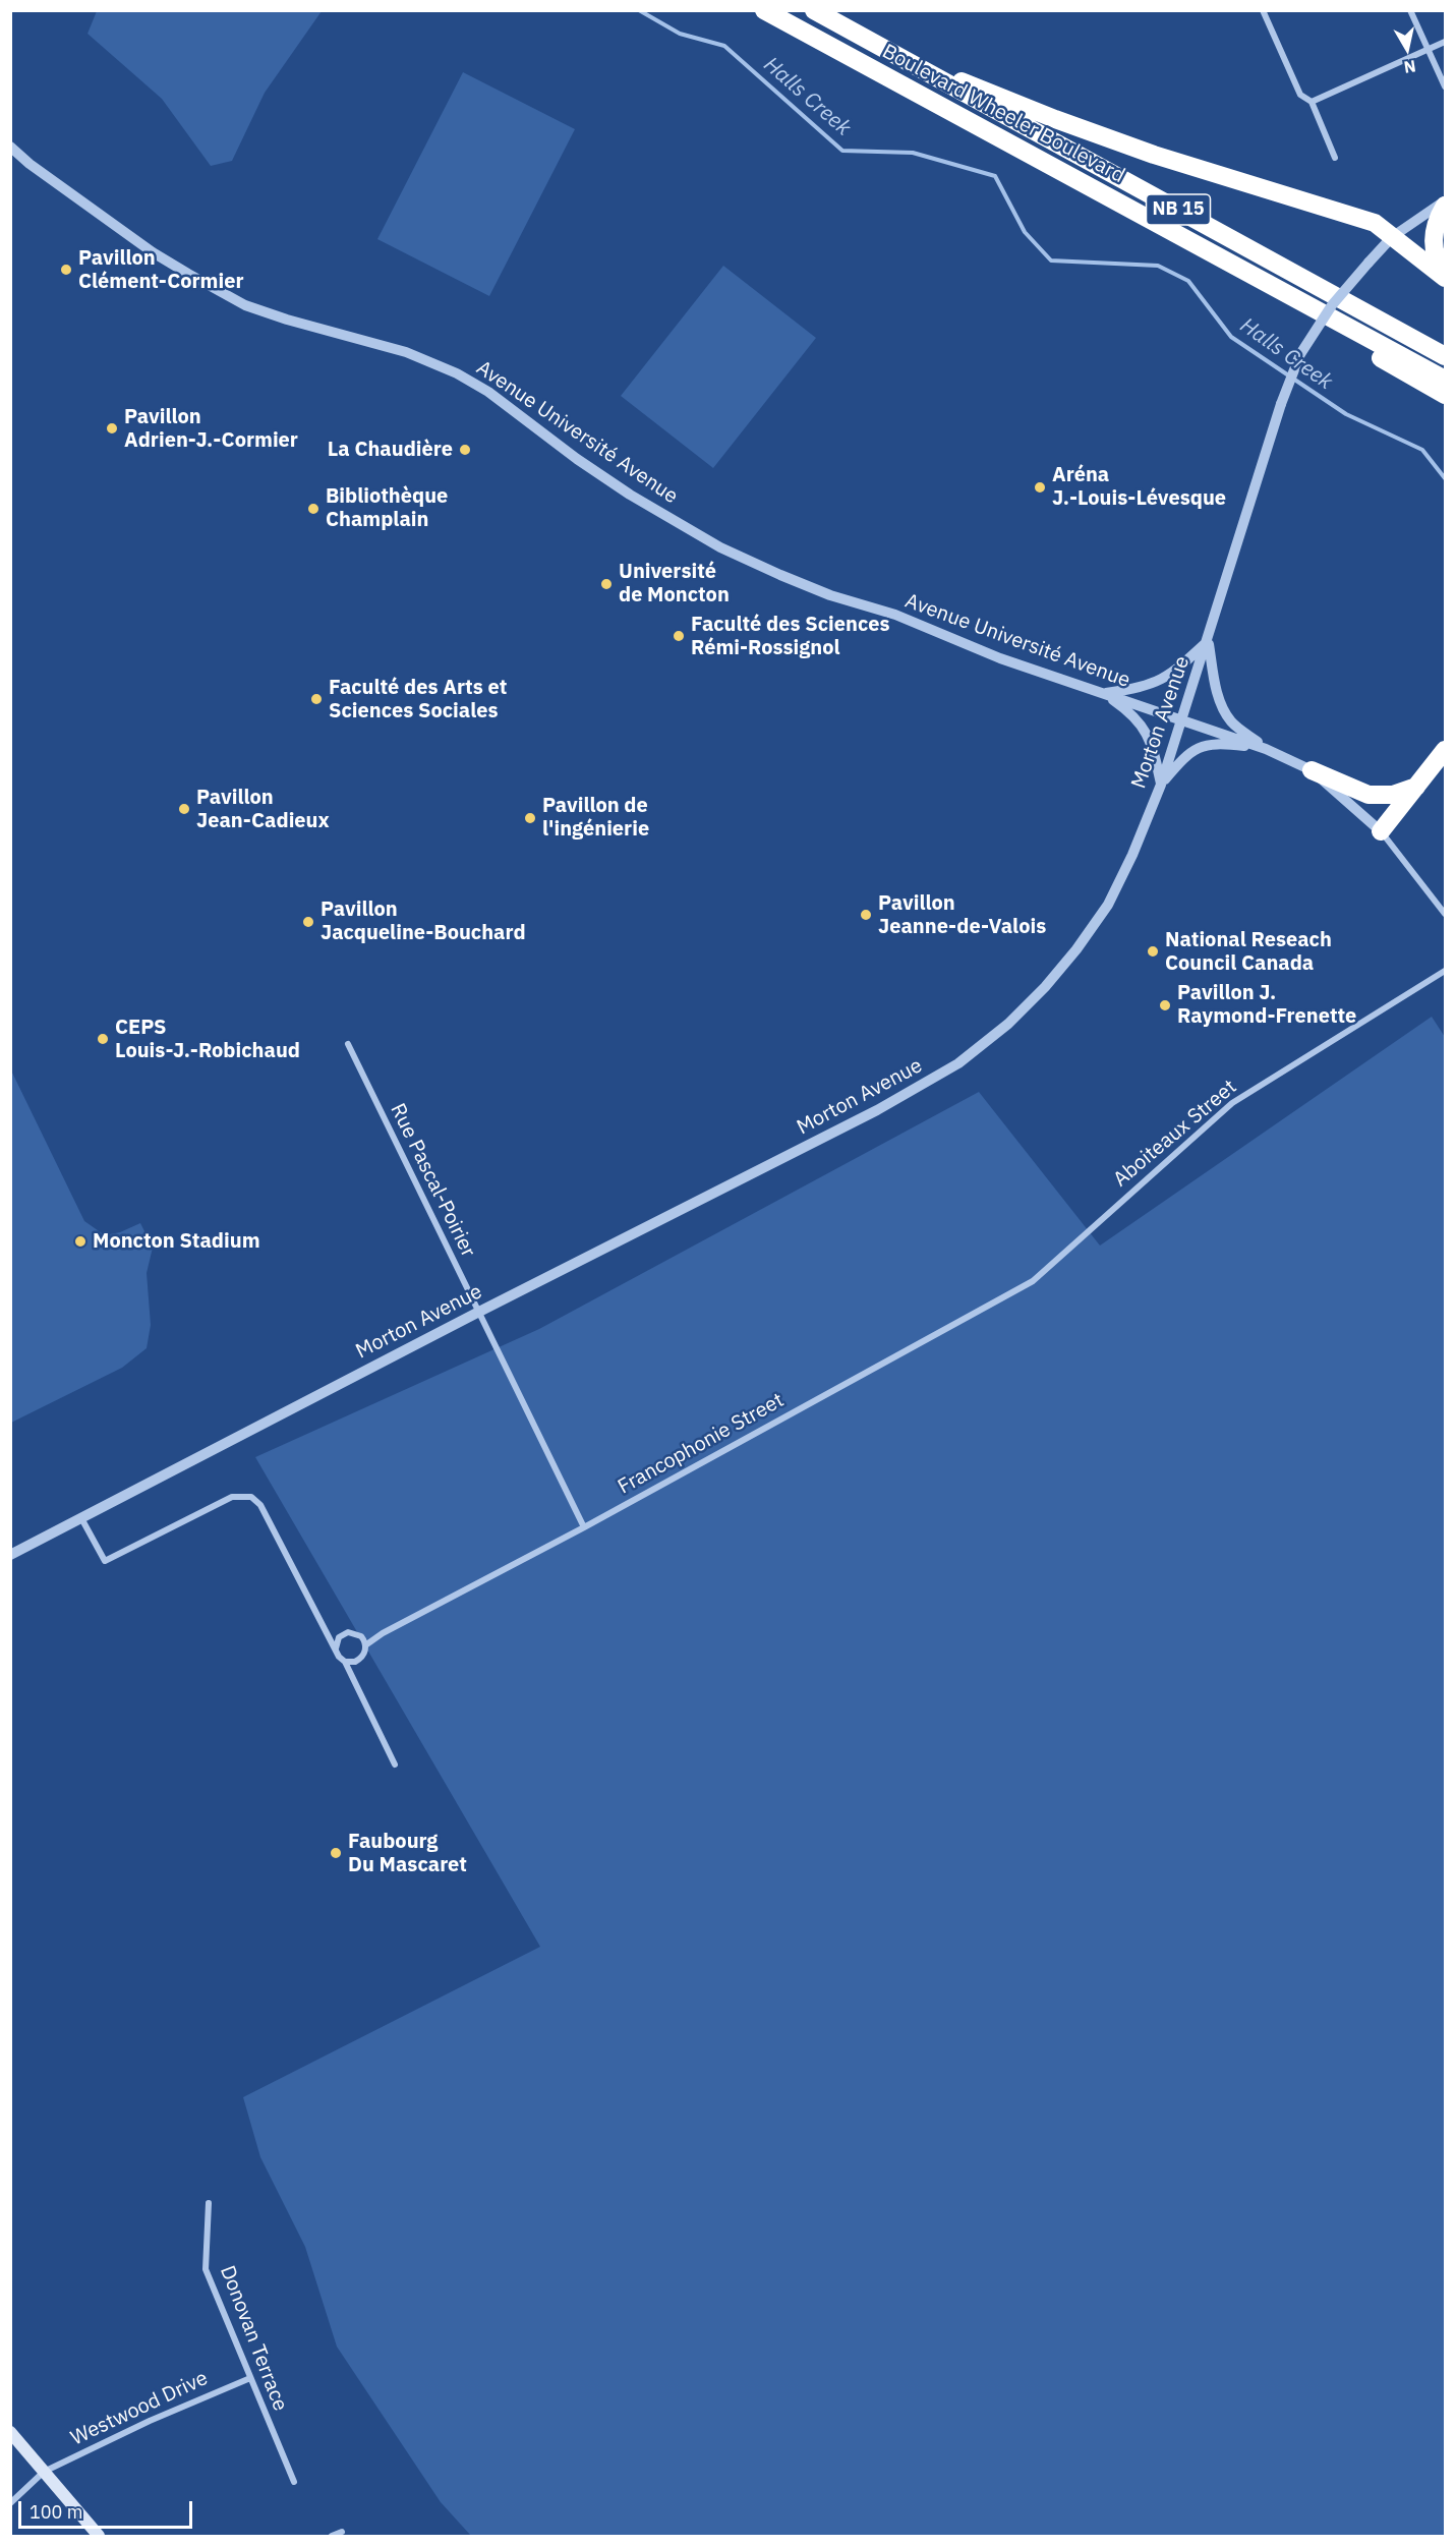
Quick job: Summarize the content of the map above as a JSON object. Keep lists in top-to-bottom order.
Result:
{
  "streets": {
    "highway": ["Boulevard Wheeler Boulevard", "NB 15"],
    "street": [
      "Avenue Université Avenue",
      "Morton Avenue",
      "Aboiteaux Street",
      "Rue Pascal-Poirier",
      "Francophonie Street",
      "Donovan Terrace",
      "Westwood Drive"
    ]
  },
  "crossings": [
    ["Avenue Université Avenue", "Morton Avenue"],
    ["Morton Avenue", "Rue Pascal-Poirier"],
    ["Aboiteaux Street", "Francophonie Street"],
    ["Rue Pascal-Poirier", "Francophonie Street"],
    ["Donovan Terrace", "Westwood Drive"]
  ],
  "water": ["Halls Creek"],
  "places": [
    "Pavillon Clément-Cormier",
    "Pavillon Adrien-J.-Cormier",
    "La Chaudière",
    "Aréna J.-Louis-Lévesque",
    "Bibliothèque Champlain",
    "Université de Moncton",
    "Faculté des Sciences Rémi-Rossignol",
    "Faculté des Arts et Sciences Sociales",
    "Pavillon Jean-Cadieux",
    "Pavillon de l'ingénierie",
    "Pavillon Jeanne-de-Valois",
    "Pavillon Jacqueline-Bouchard",
    "National Reseach Council Canada",
    "Pavillon J. Raymond-Frenette",
    "CEPS Louis-J.-Robichaud",
    "Moncton Stadium",
    "Faubourg Du Mascaret"
  ],
  "scale_bar": "100 m",
  "north": "bottom"
}
